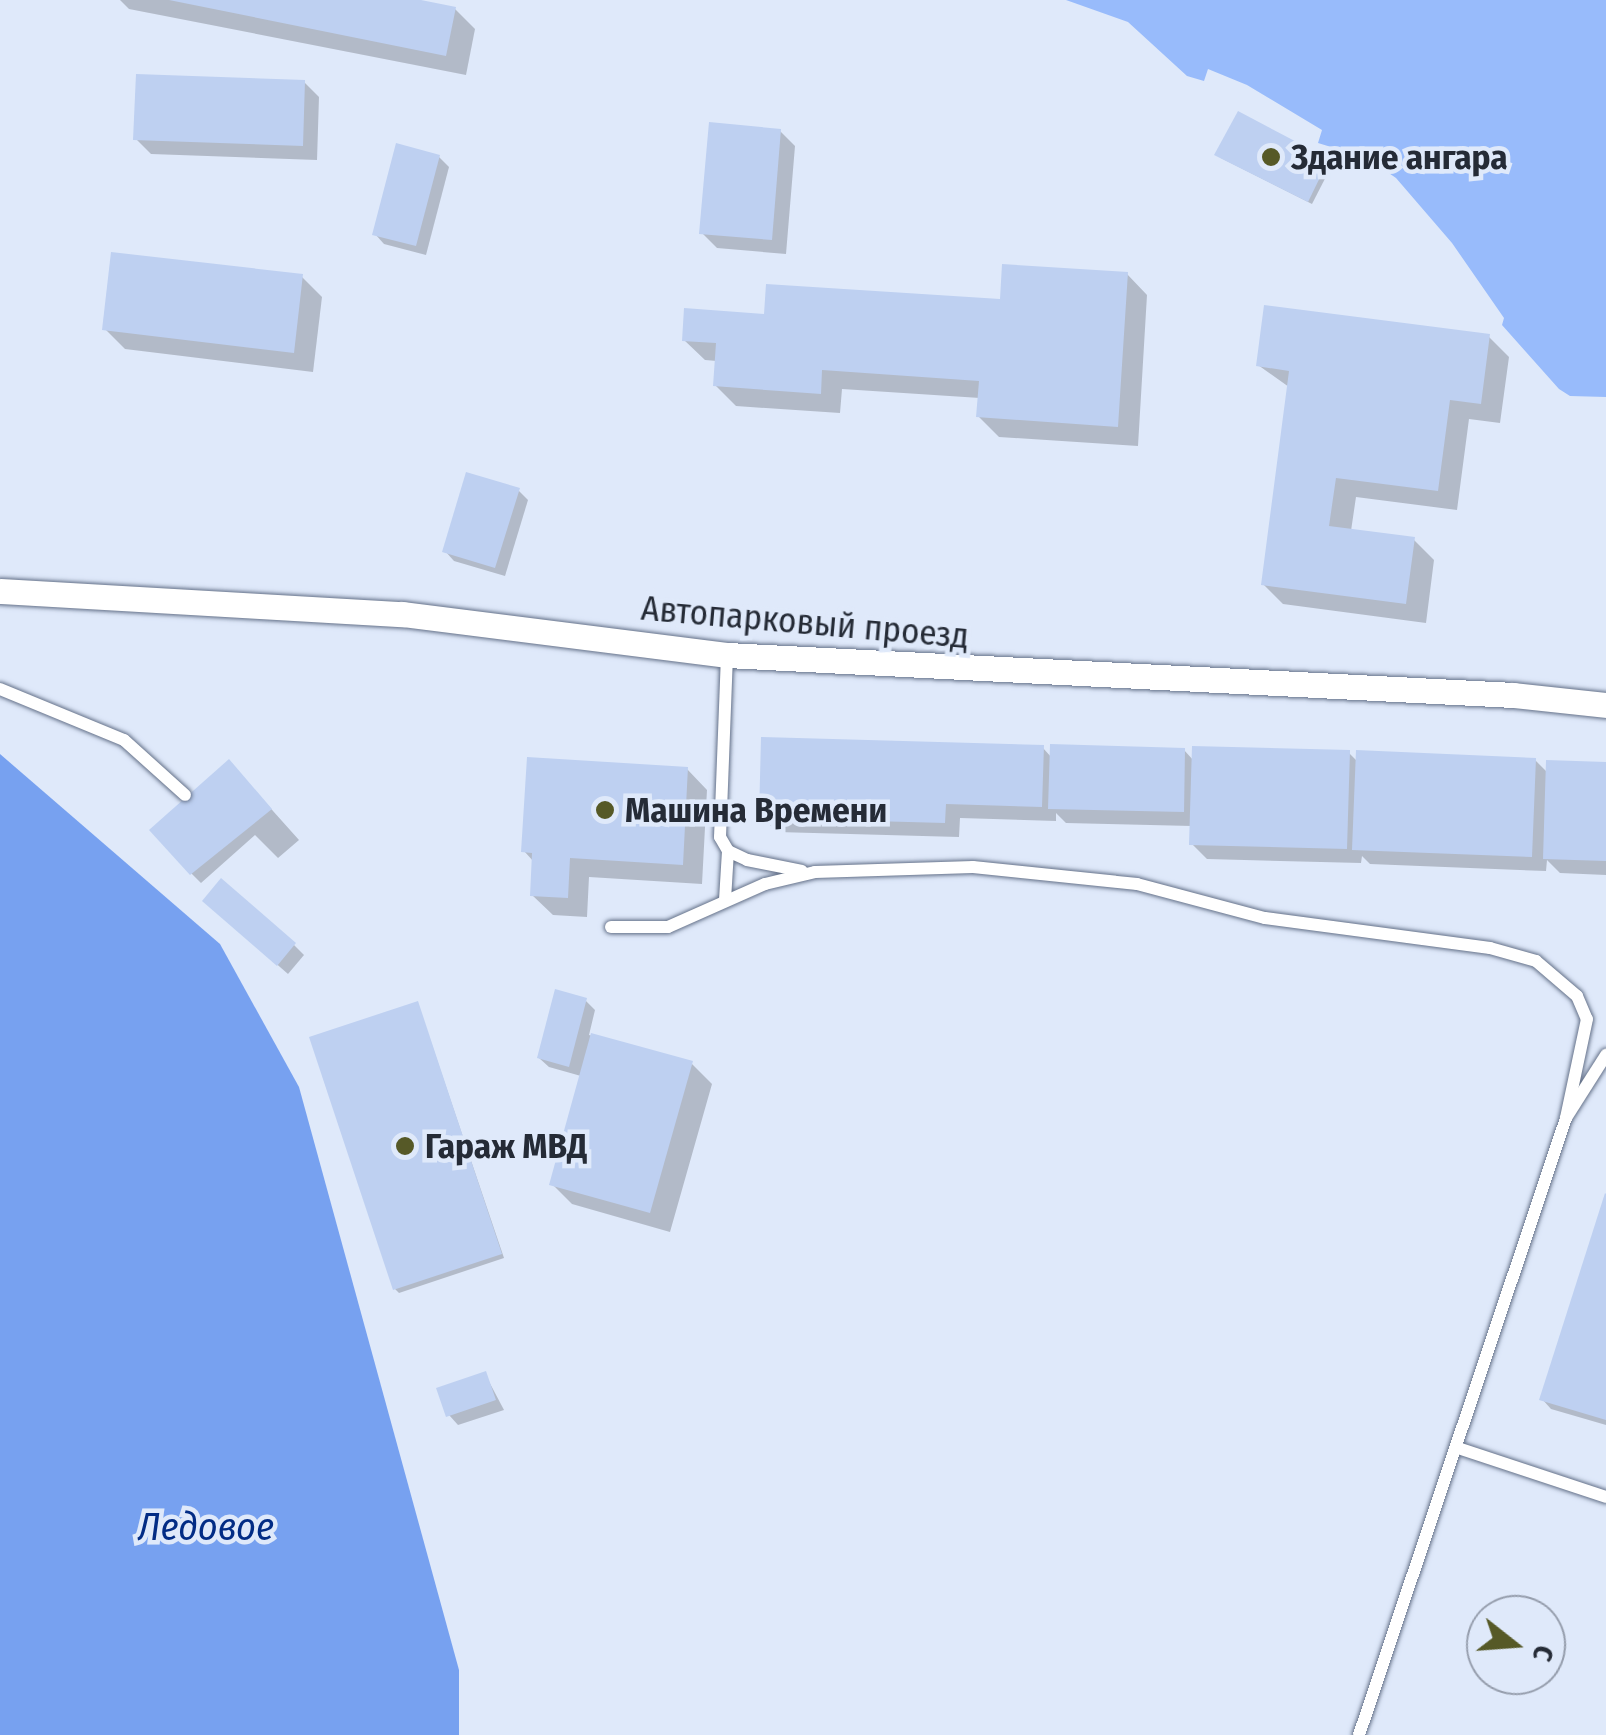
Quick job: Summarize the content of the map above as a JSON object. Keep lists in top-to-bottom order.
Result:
{
  "streets": {
    "street": ["Автопарковый проезд"]
  },
  "water": ["Ледовое"],
  "places": ["Здание ангара", "Машина Времени", "Гараж МВД"],
  "north": "right"
}
